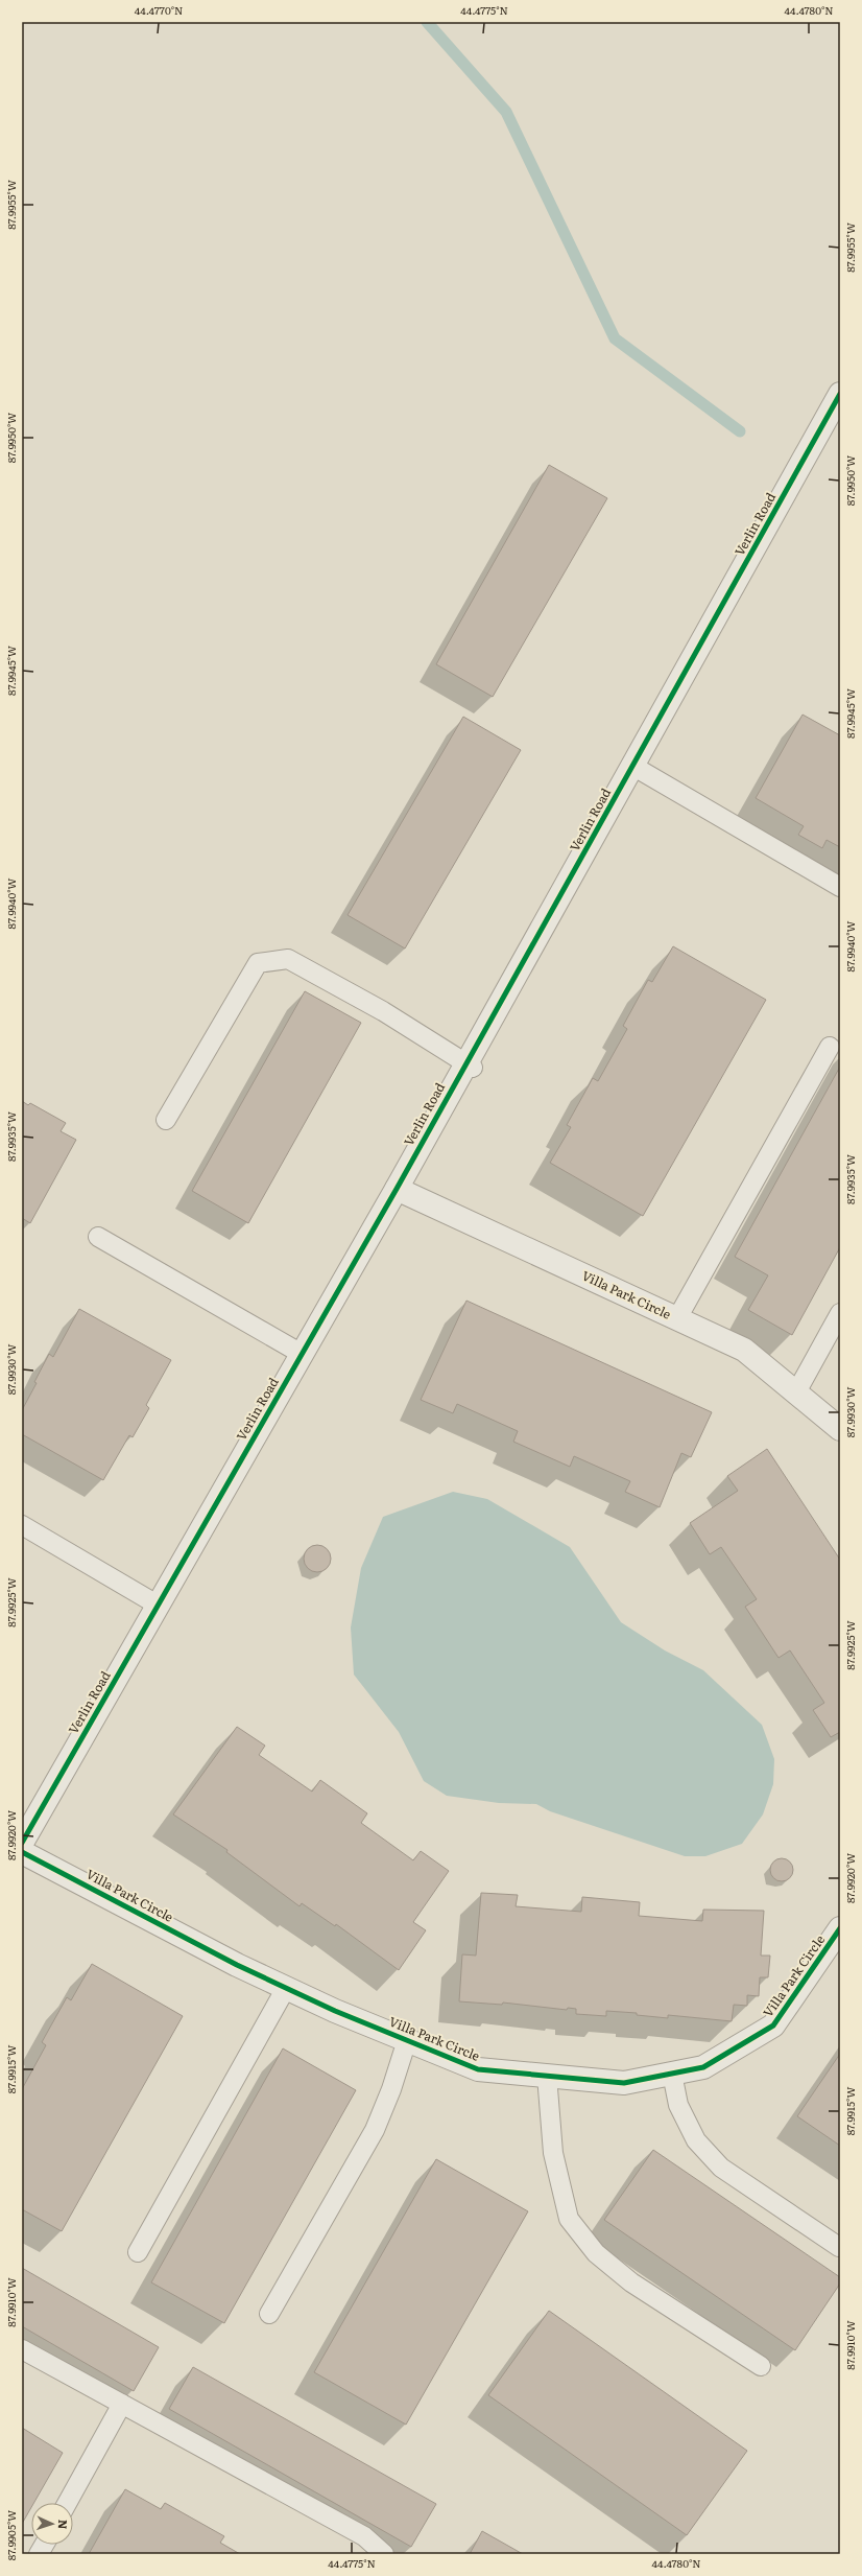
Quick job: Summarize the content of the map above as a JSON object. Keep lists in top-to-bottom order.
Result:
{
  "streets": {
    "street": ["Verlin Road", "Villa Park Circle"]
  },
  "crossings": [
    ["Verlin Road", "Villa Park Circle"]
  ],
  "north": "right",
  "coordinates": [
    "44.4770°N",
    "44.4775°N",
    "44.4780°N",
    "87.9955°W",
    "87.9950°W",
    "87.9945°W",
    "87.9940°W",
    "87.9935°W",
    "87.9930°W",
    "87.9925°W",
    "87.9920°W",
    "87.9915°W",
    "87.9910°W",
    "87.9905°W"
  ]
}
